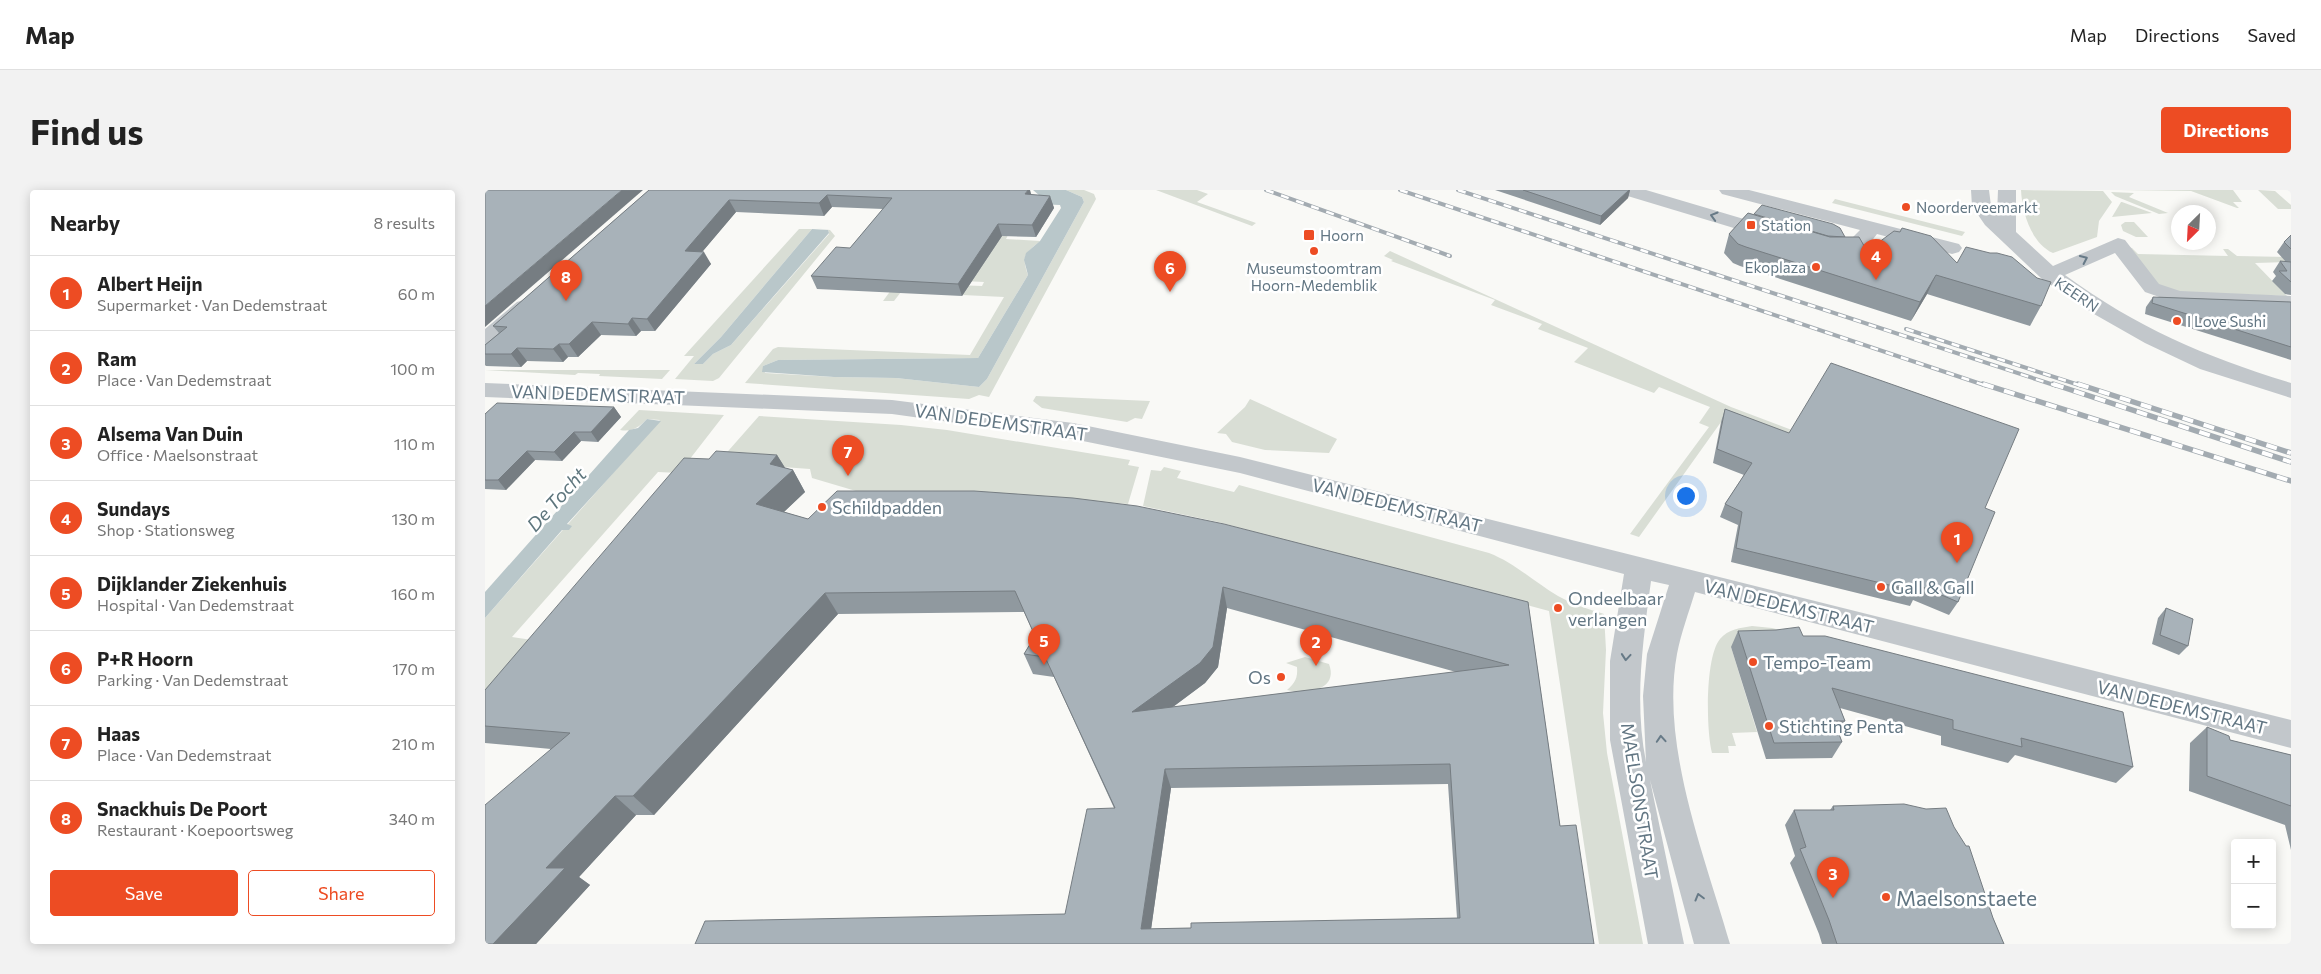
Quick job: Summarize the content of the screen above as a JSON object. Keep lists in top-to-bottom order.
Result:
{
  "streets": {
    "street": ["KEERN", "VAN DEDEMSTRAAT", "MAELSONSTRAAT"]
  },
  "crossings": [
    ["VAN DEDEMSTRAAT", "MAELSONSTRAAT"]
  ],
  "water": ["De Tocht"],
  "places": {
    "other": [
      "Noorderveemarkt",
      "Museumstoomtram Hoorn-Medemblik",
      "Ekoplaza",
      "I Love Sushi",
      "Schildpadden",
      "Gall & Gall",
      "Ondeelbaar verlangen",
      "Tempo-Team",
      "Os",
      "Stichting Penta",
      "Maelsonstaete"
    ],
    "transit": ["Station", "Hoorn"]
  },
  "north": "bottom left",
  "page": {
    "header": "Map",
    "nav": ["Map", "Directions", "Saved"],
    "buttons": [
      "Directions",
      ["Save", "Share"]
    ],
    "title": "Find us",
    "heading": ["Nearby", "8 results"],
    "pins": [
      "4",
      "6",
      "8",
      "7",
      "1",
      "5",
      "2",
      "3"
    ],
    "list": [
      {
        "mark": "1",
        "name": "Albert Heijn",
        "note": "Supermarket · Van Dedemstraat",
        "value": "60 m"
      },
      {
        "mark": "2",
        "name": "Ram",
        "note": "Place · Van Dedemstraat",
        "value": "100 m"
      },
      {
        "mark": "3",
        "name": "Alsema Van Duin",
        "note": "Office · Maelsonstraat",
        "value": "110 m"
      },
      {
        "mark": "4",
        "name": "Sundays",
        "note": "Shop · Stationsweg",
        "value": "130 m"
      },
      {
        "mark": "5",
        "name": "Dijklander Ziekenhuis",
        "note": "Hospital · Van Dedemstraat",
        "value": "160 m"
      },
      {
        "mark": "6",
        "name": "P+R Hoorn",
        "note": "Parking · Van Dedemstraat",
        "value": "170 m"
      },
      {
        "mark": "7",
        "name": "Haas",
        "note": "Place · Van Dedemstraat",
        "value": "210 m"
      },
      {
        "mark": "8",
        "name": "Snackhuis De Poort",
        "note": "Restaurant · Koepoortsweg",
        "value": "340 m"
      }
    ],
    "map_buttons": ["+", "−"]
  }
}
